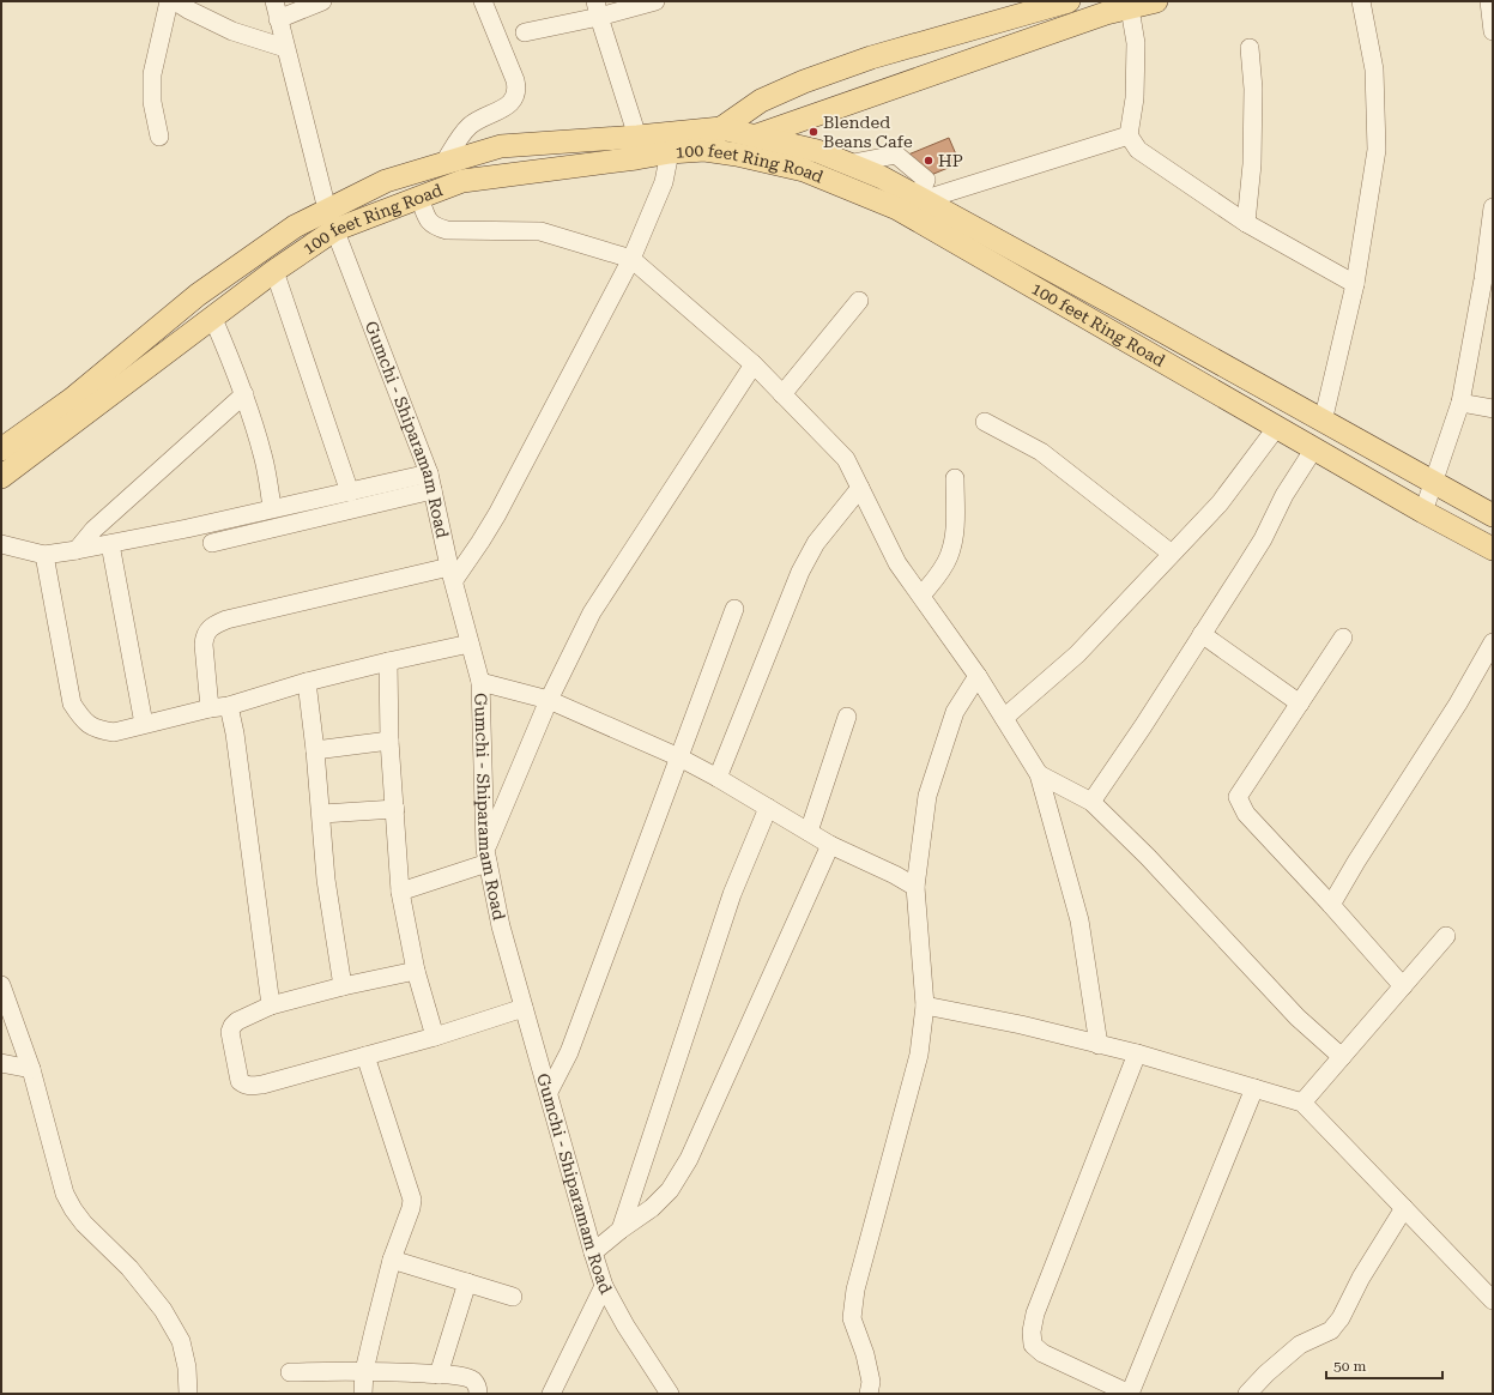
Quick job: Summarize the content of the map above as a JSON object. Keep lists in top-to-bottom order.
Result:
{
  "streets": {
    "main road": ["100 feet Ring Road"],
    "street": ["Gumchi - Shiparamam Road"]
  },
  "crossings": [
    ["100 feet Ring Road", "Gumchi - Shiparamam Road"]
  ],
  "places": ["Blended Beans Cafe", "HP"],
  "scale_bar": "50 m"
}
